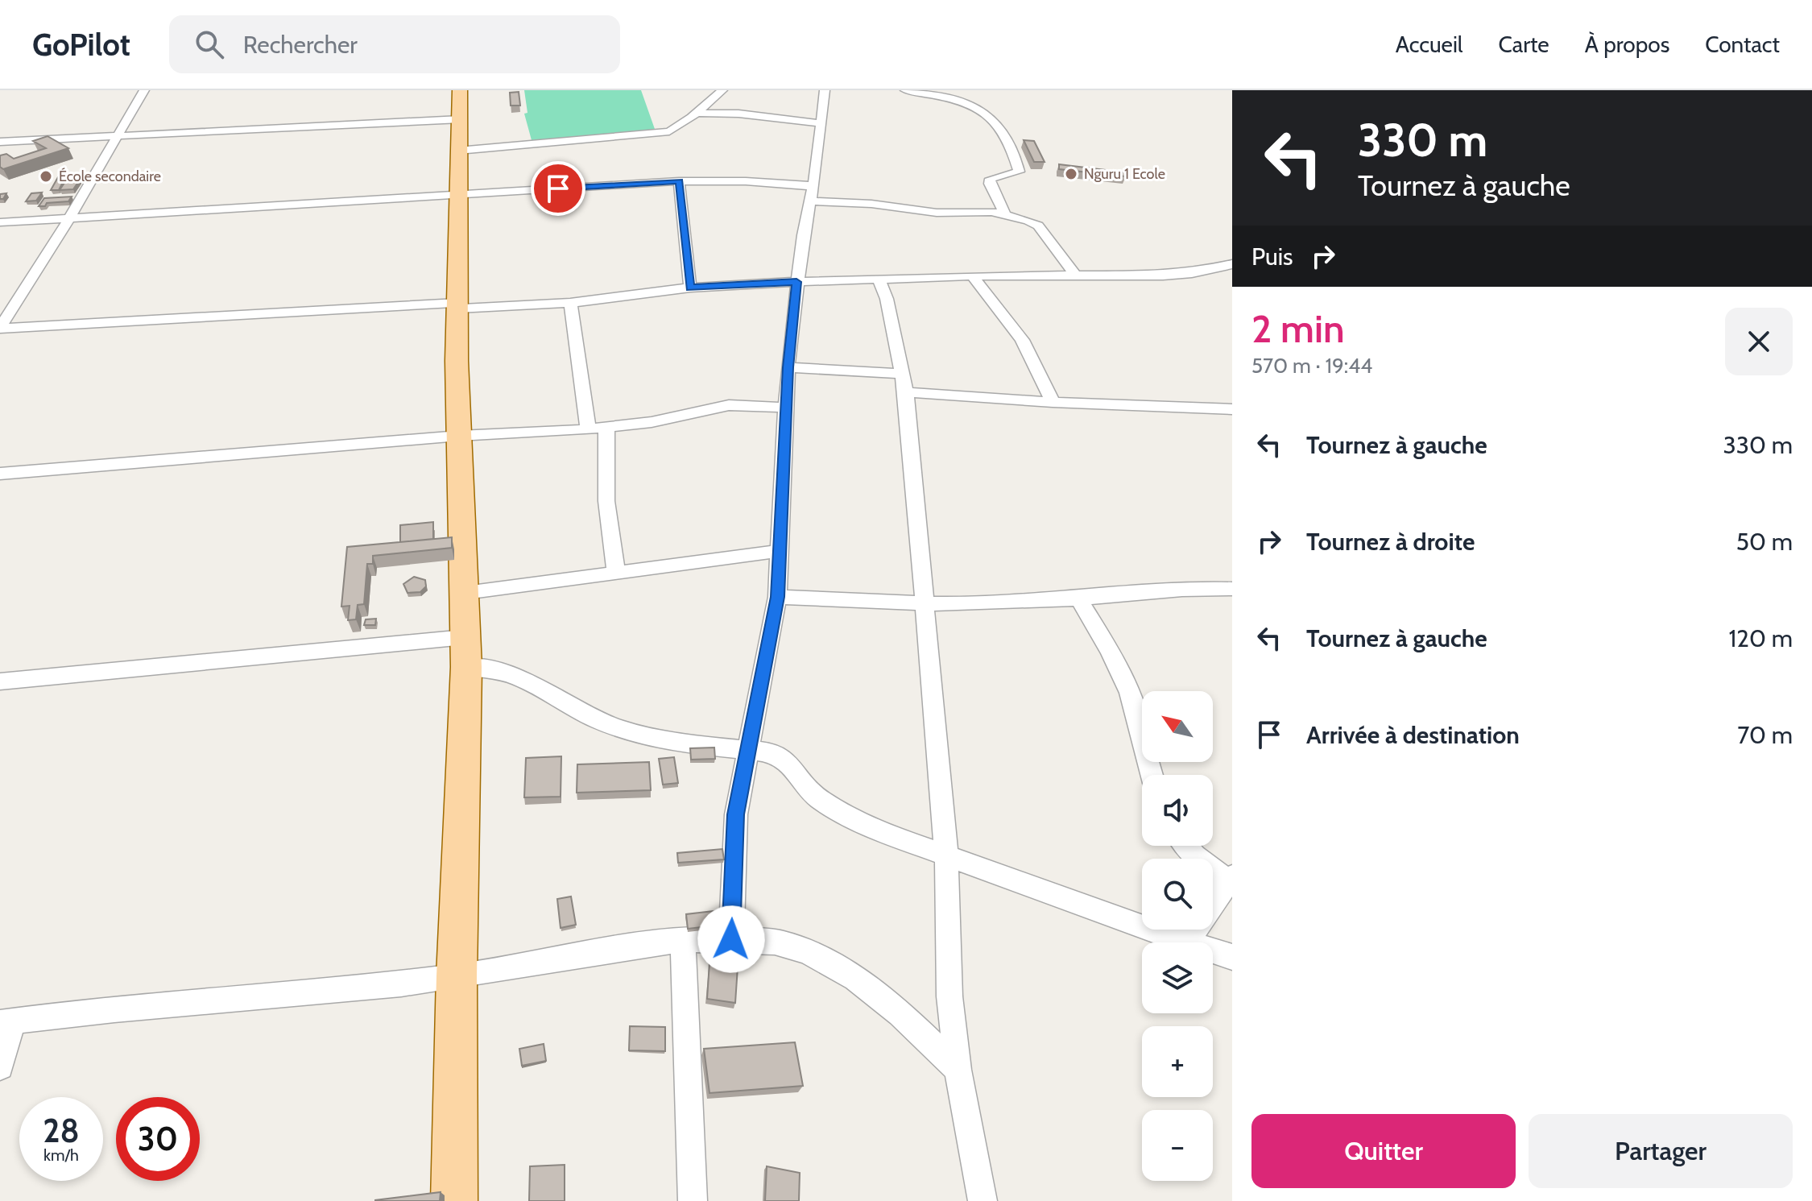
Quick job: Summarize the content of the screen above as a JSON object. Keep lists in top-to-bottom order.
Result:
{
  "places": ["Nguru 1 Ecole", "École secondaire"],
  "north": "top left",
  "page": {
    "header": "GoPilot",
    "search": "Rechercher",
    "nav": [
      "Accueil",
      "Carte",
      "À propos",
      "Contact"
    ],
    "turn": ["330 m", "Tournez à gauche"],
    "then": "Puis",
    "heading": ["2 min", "570 m · 19:44"],
    "list": [
      {
        "name": "Tournez à gauche",
        "value": "330 m"
      },
      {
        "name": "Tournez à droite",
        "value": "50 m"
      },
      {
        "name": "Tournez à gauche",
        "value": "120 m"
      },
      {
        "name": "Arrivée à destination",
        "value": "70 m"
      }
    ],
    "map_buttons": ["+", "−"],
    "speed": "28 km/h",
    "limit": "30",
    "buttons": ["Quitter", "Partager"]
  }
}
